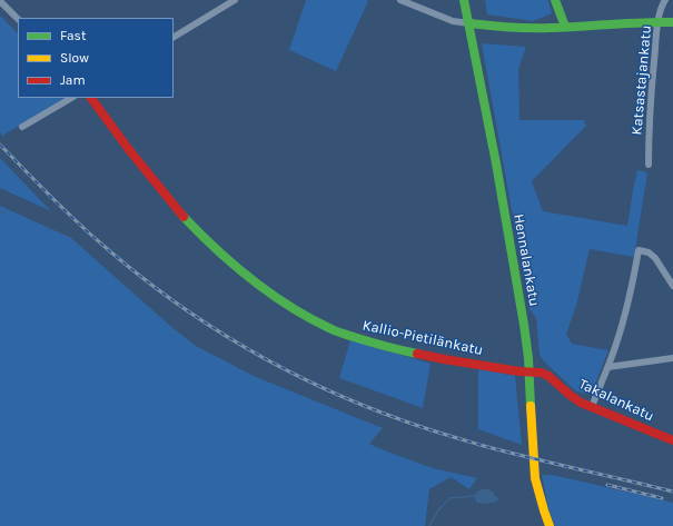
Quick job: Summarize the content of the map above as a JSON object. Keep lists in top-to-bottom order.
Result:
{
  "streets": {
    "street": [
      "Katsastajankatu",
      "Hennalankatu",
      "Kallio-Pietilänkatu",
      "Takalankatu"
    ]
  },
  "crossings": [
    ["Hennalankatu", "Kallio-Pietilänkatu"],
    ["Hennalankatu", "Takalankatu"],
    ["Kallio-Pietilänkatu", "Takalankatu"]
  ],
  "legend": ["Fast", "Slow", "Jam"]
}
